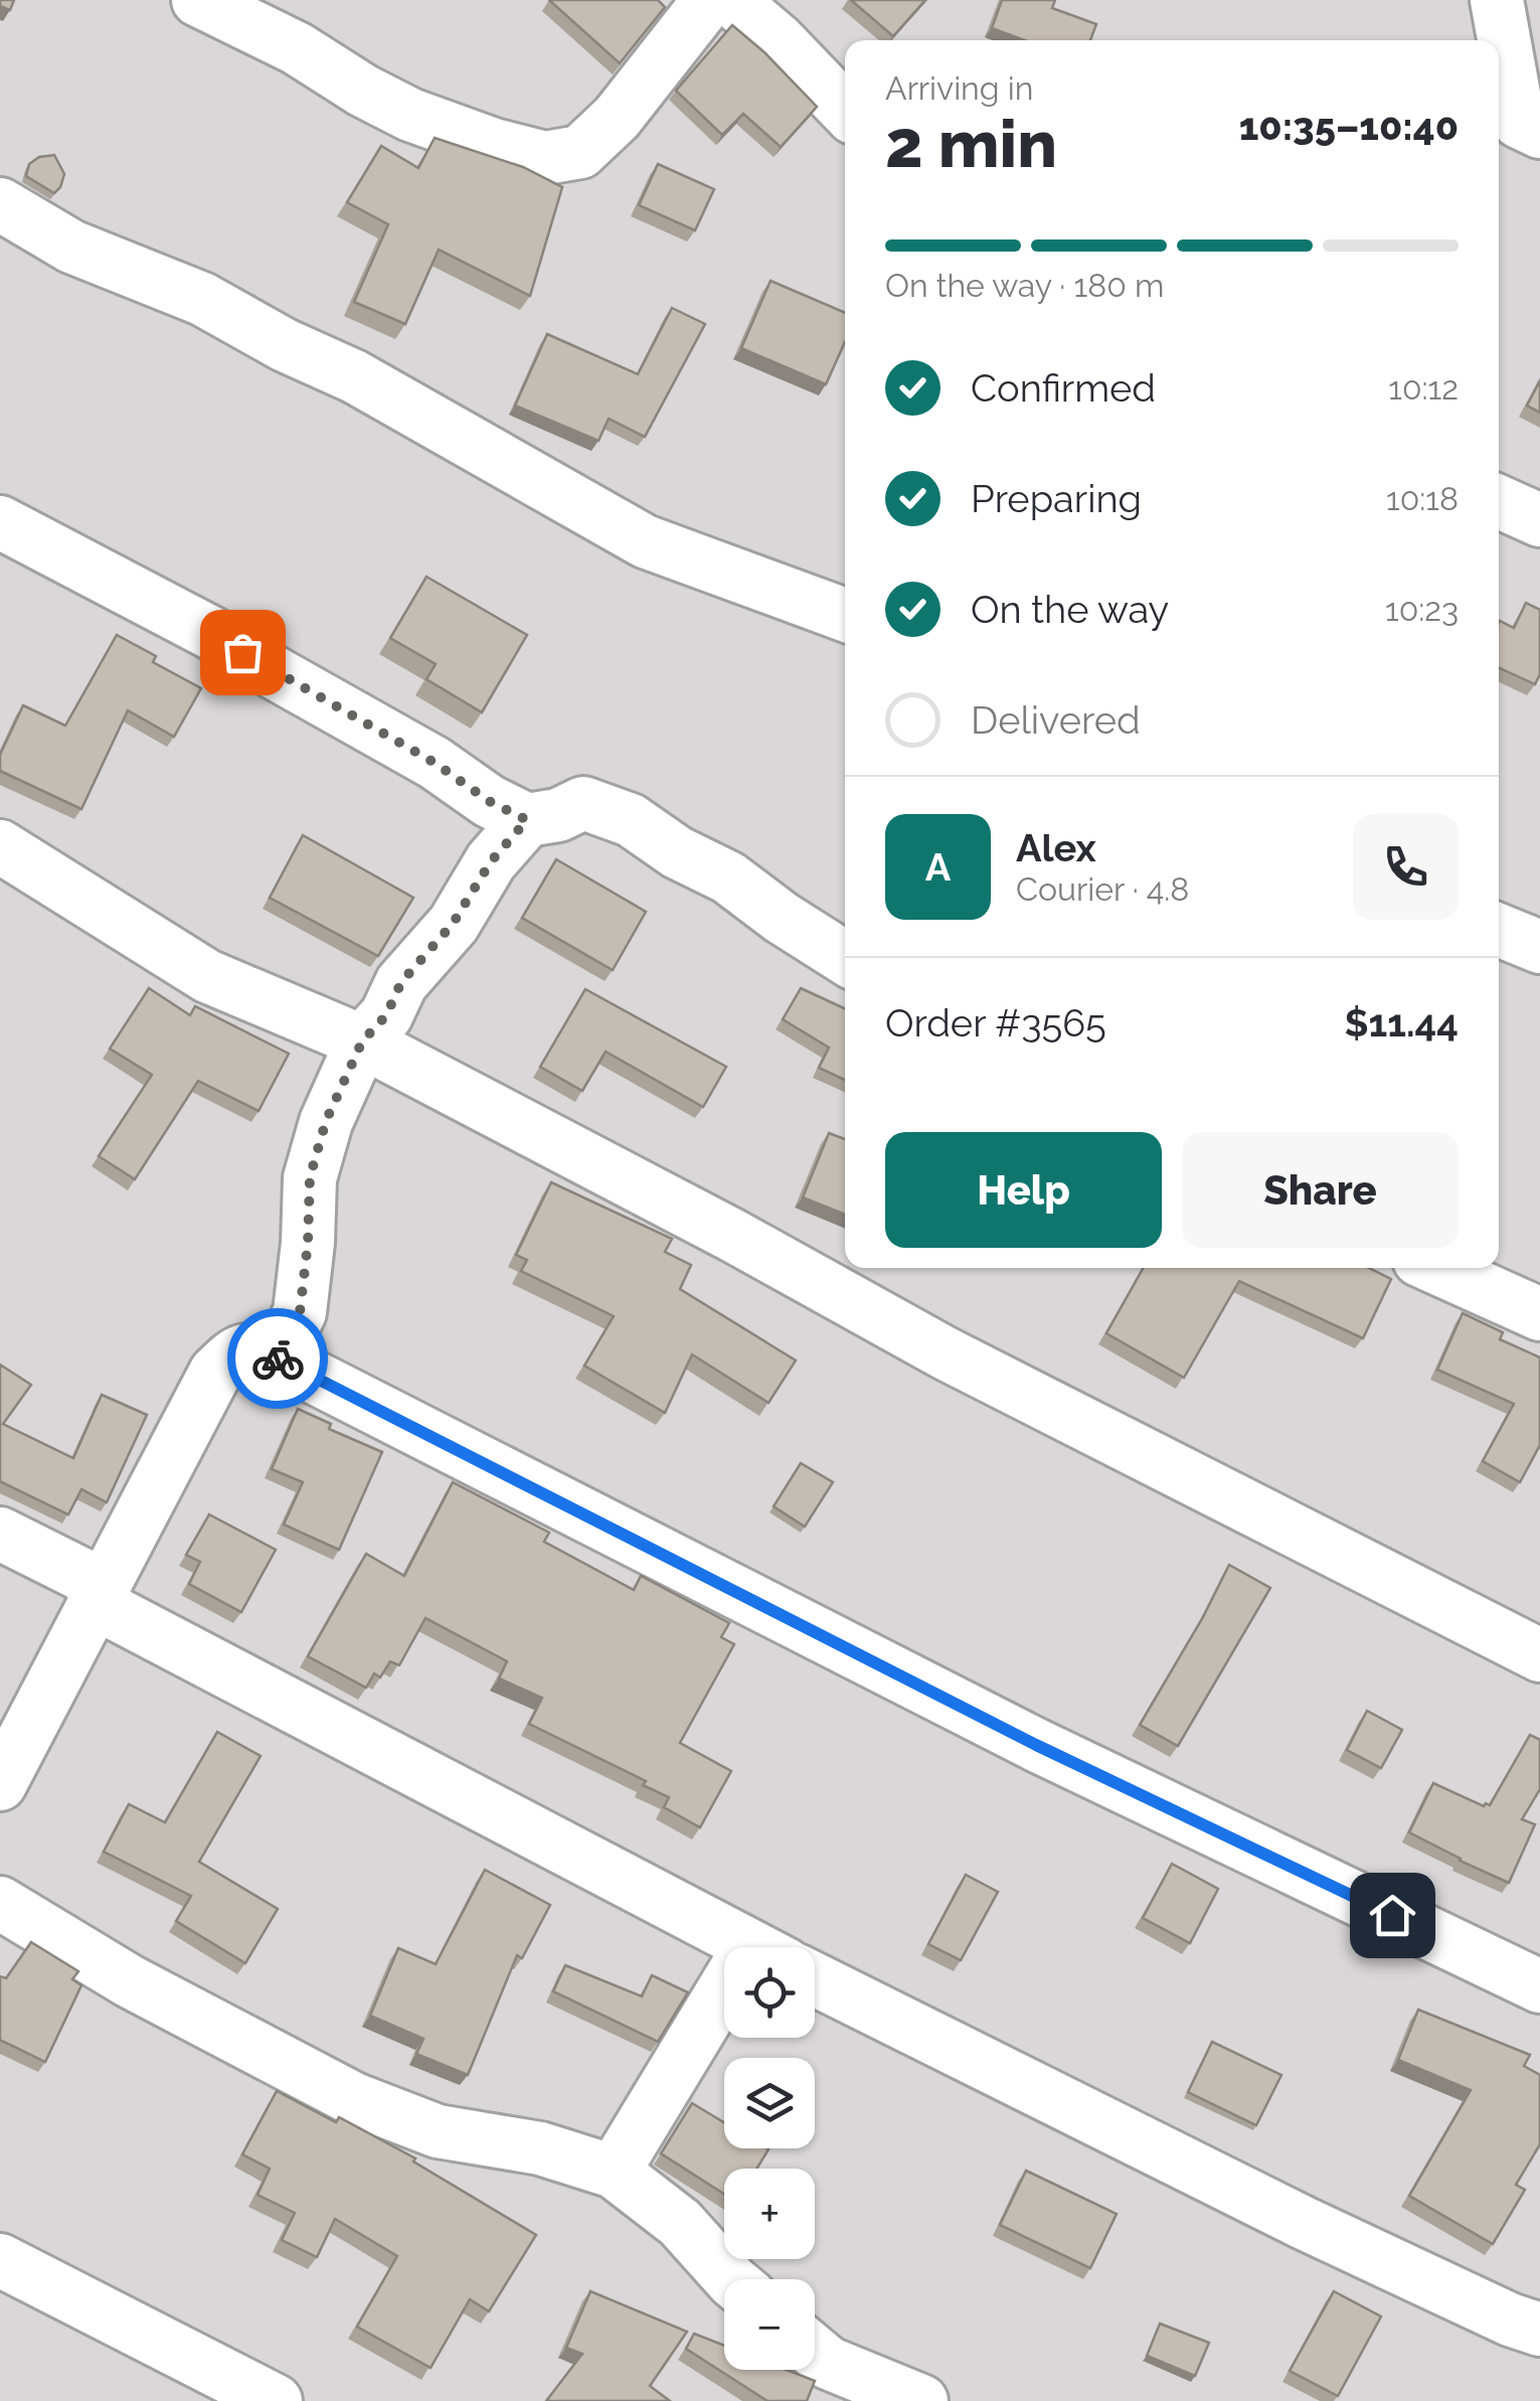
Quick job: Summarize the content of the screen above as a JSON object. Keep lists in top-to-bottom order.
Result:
{
  "page": {
    "heading": ["2 min", "Arriving in", "10:35–10:40"],
    "panel": [
      "Alex",
      "Courier · 4.8",
      "Order #3565",
      "$11.44"
    ],
    "bar": "On the way · 180 m",
    "list": [
      ["Confirmed", "10:12"],
      ["Preparing", "10:18"],
      ["On the way", "10:23"],
      "Delivered"
    ],
    "round": "A",
    "buttons": ["Help", "Share"],
    "map_buttons": ["+", "−"]
  }
}
